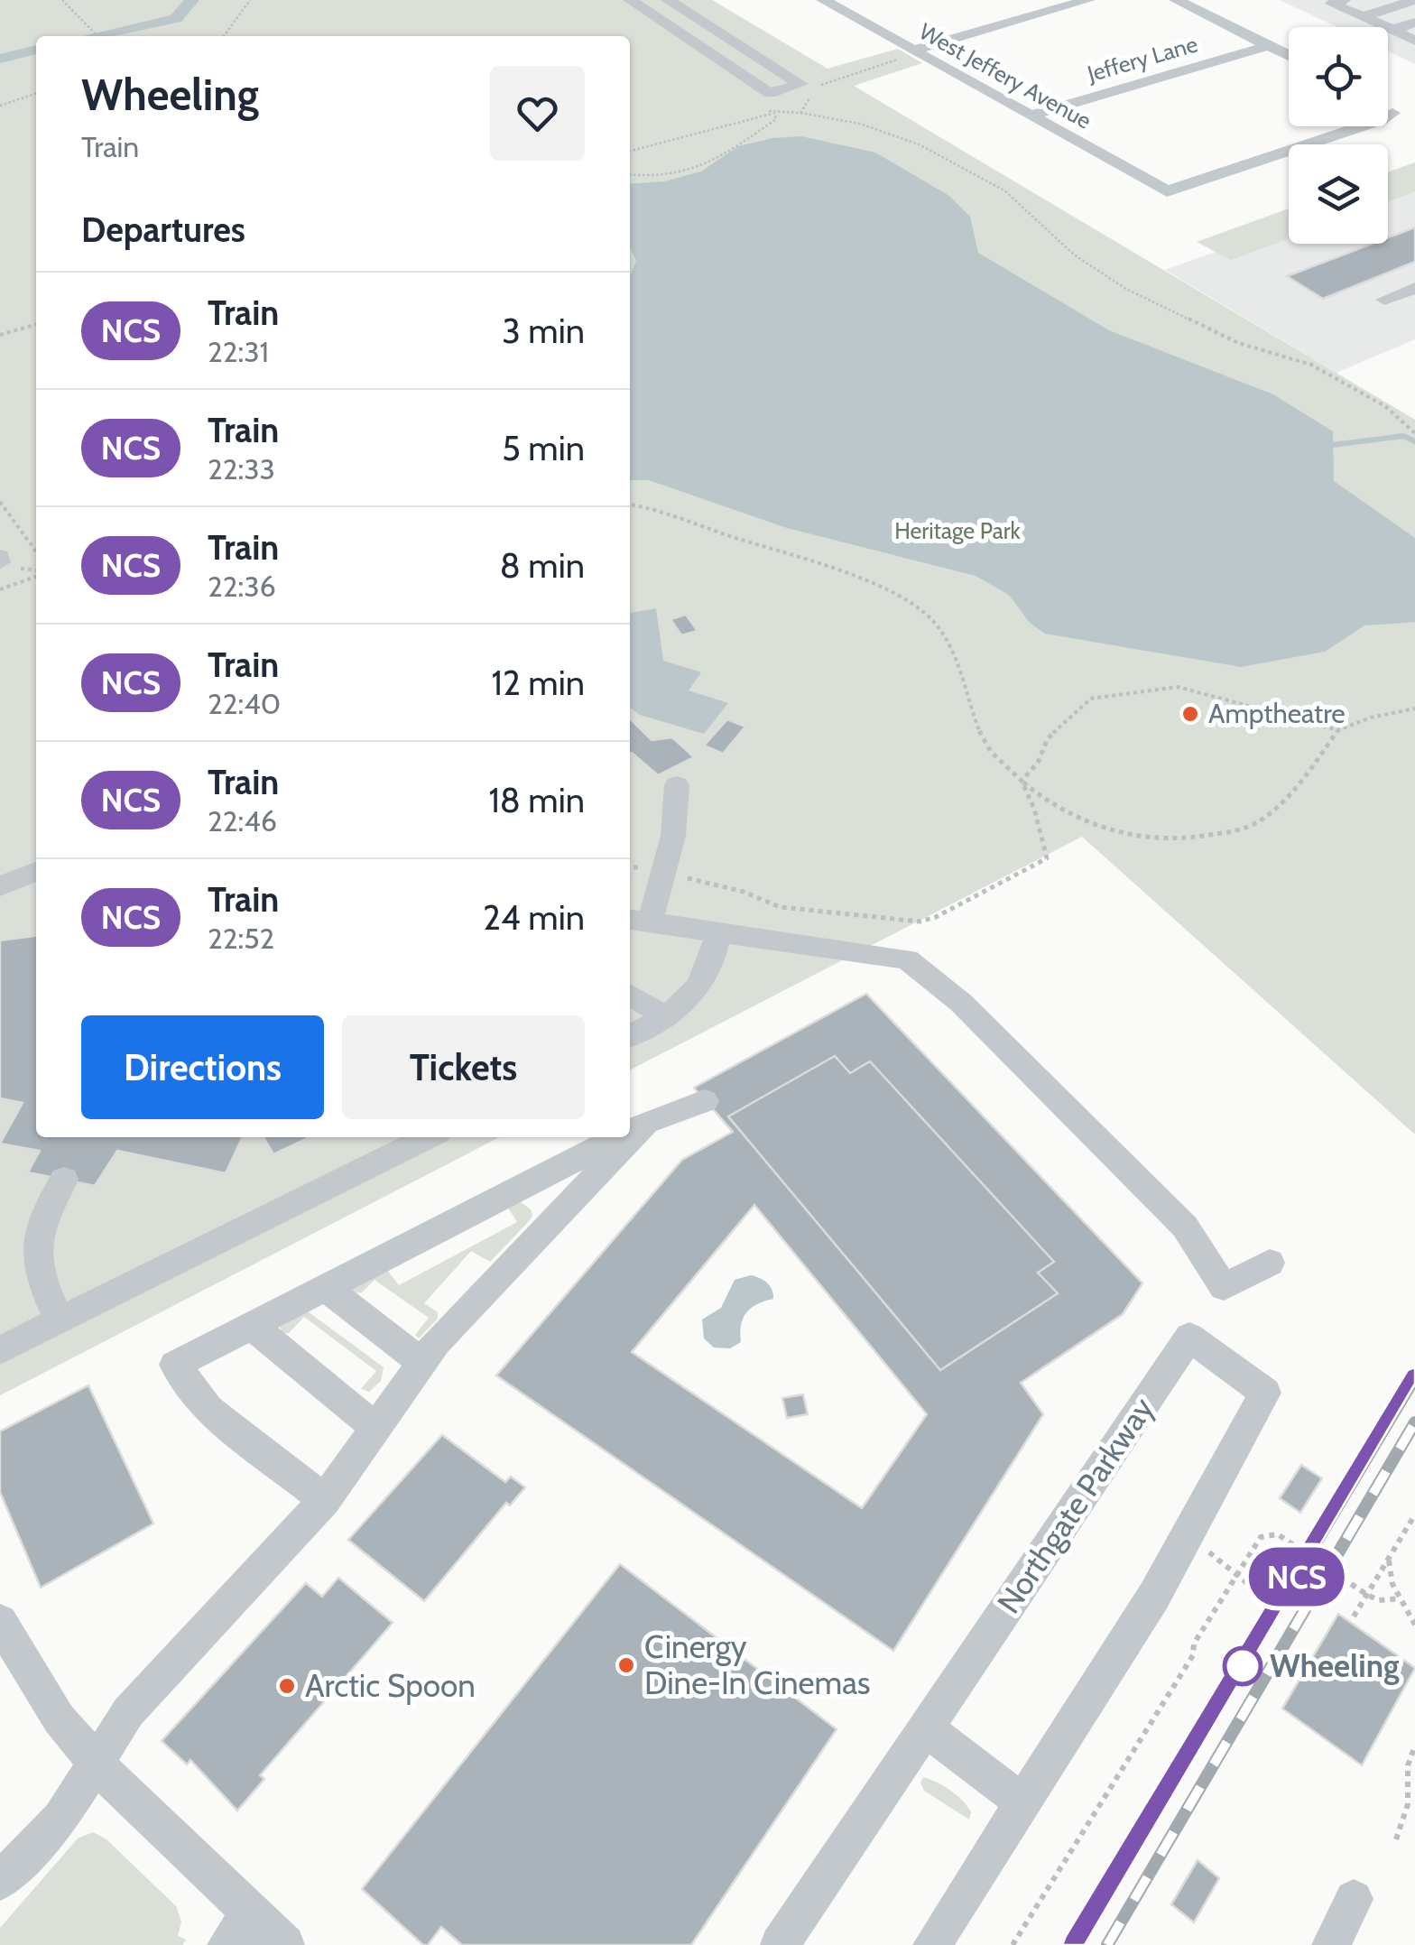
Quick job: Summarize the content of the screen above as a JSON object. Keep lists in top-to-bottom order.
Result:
{
  "streets": {
    "street": ["Jeffery Lane", "West Jeffery Avenue", "Northgate Parkway"]
  },
  "crossings": [
    ["Jeffery Lane", "West Jeffery Avenue"]
  ],
  "parks": ["Heritage Park"],
  "places": [
    "Amptheatre",
    "Cinergy Dine-In Cinemas",
    "Wheeling",
    "Arctic Spoon"
  ],
  "page": {
    "on_map": "NCS",
    "heading": [
      ["Wheeling", "Train"],
      "Departures"
    ],
    "list": [
      {
        "mark": "NCS",
        "name": "Train",
        "note": "22:31",
        "value": "3 min"
      },
      {
        "mark": "NCS",
        "name": "Train",
        "note": "22:33",
        "value": "5 min"
      },
      {
        "mark": "NCS",
        "name": "Train",
        "note": "22:36",
        "value": "8 min"
      },
      {
        "mark": "NCS",
        "name": "Train",
        "note": "22:40",
        "value": "12 min"
      },
      {
        "mark": "NCS",
        "name": "Train",
        "note": "22:46",
        "value": "18 min"
      },
      {
        "mark": "NCS",
        "name": "Train",
        "note": "22:52",
        "value": "24 min"
      }
    ],
    "buttons": ["Directions", "Tickets"]
  }
}
